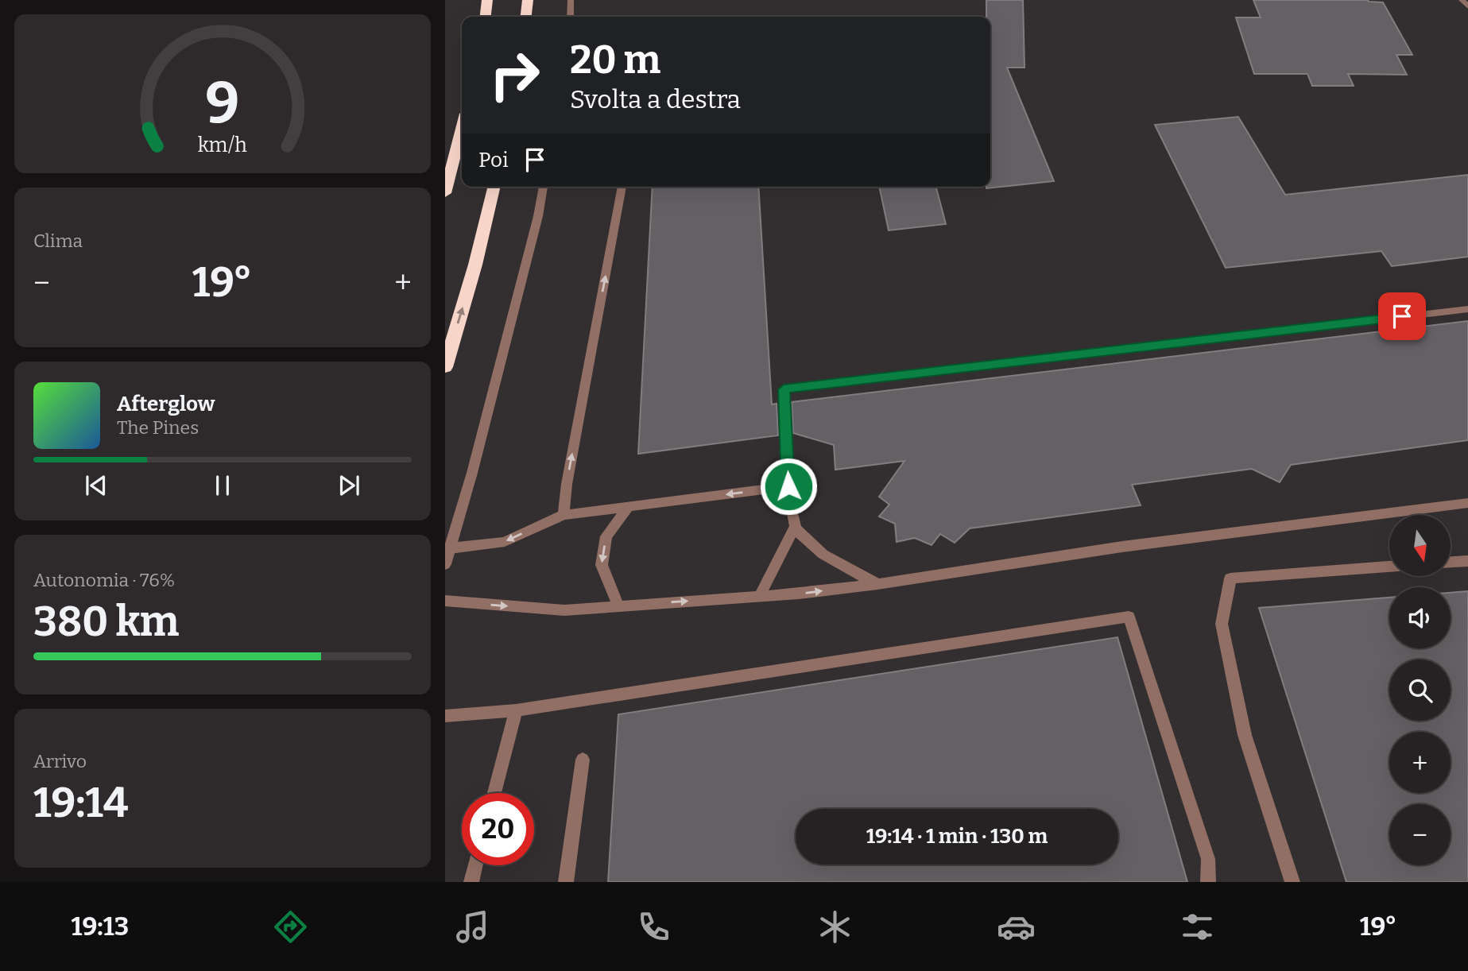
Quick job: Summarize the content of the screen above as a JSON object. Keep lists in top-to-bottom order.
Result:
{
  "north": "bottom",
  "page": {
    "turn": ["20 m", "Svolta a destra"],
    "then": "Poi",
    "tile": [
      "Clima",
      ["Autonomia · 76%", "380 km"],
      ["Arrivo", "19:14"]
    ],
    "heat": ["−", "19°", "+"],
    "song": ["Afterglow", "The Pines"],
    "map_buttons": ["+", "−"],
    "limit": "20",
    "trip": "19:14 · 1 min · 130 m",
    "tabs": ["19:13", "19°"],
    "gauge": ["9", "km/h"]
  }
}
